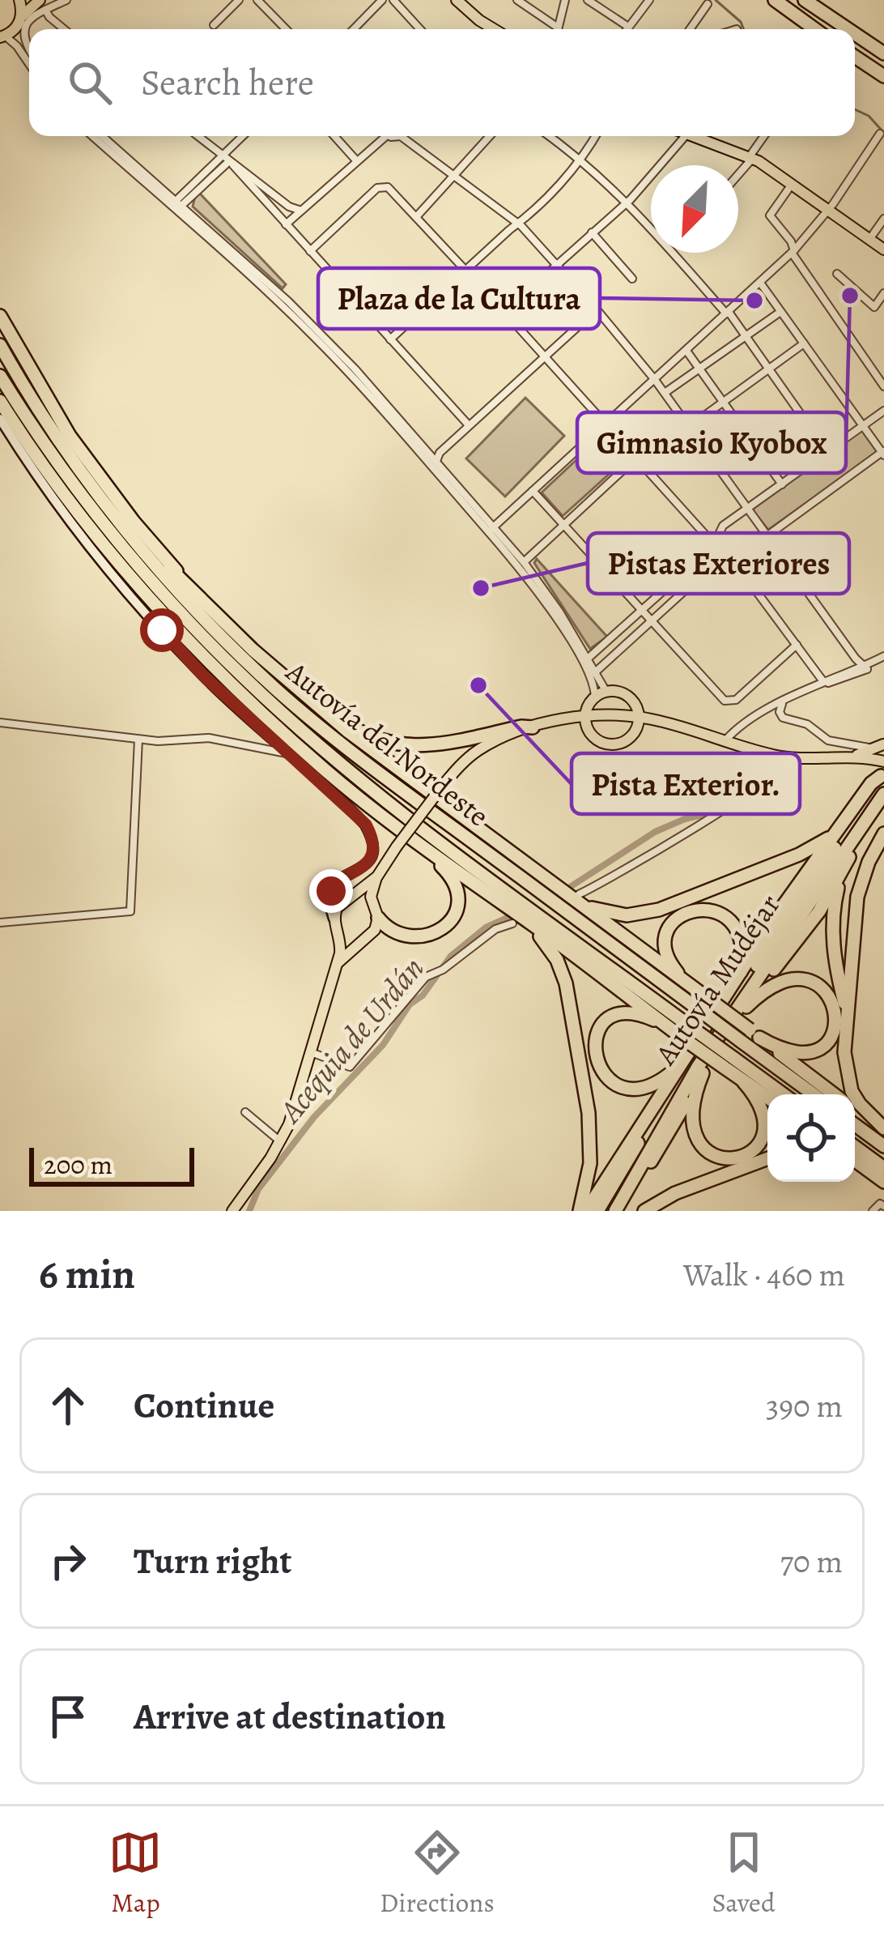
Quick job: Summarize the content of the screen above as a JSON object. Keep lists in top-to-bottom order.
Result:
{
  "streets": {
    "highway": ["Autovía del Nordeste", "Autovía Mudéjar"]
  },
  "water": ["Acequia de Urdán"],
  "places": [
    "Gimnasio Kyobox",
    "Plaza de la Cultura",
    "Pistas Exteriores",
    "Pista Exterior."
  ],
  "scale_bar": "200 m",
  "north": "bottom left",
  "page": {
    "search": "Search here",
    "scale": "200 m",
    "heading": ["6 min", "Walk · 460 m"],
    "list": [
      ["Continue", "390 m"],
      ["Turn right", "70 m"],
      "Arrive at destination"
    ],
    "nav": ["Map", "Directions", "Saved"]
  }
}
